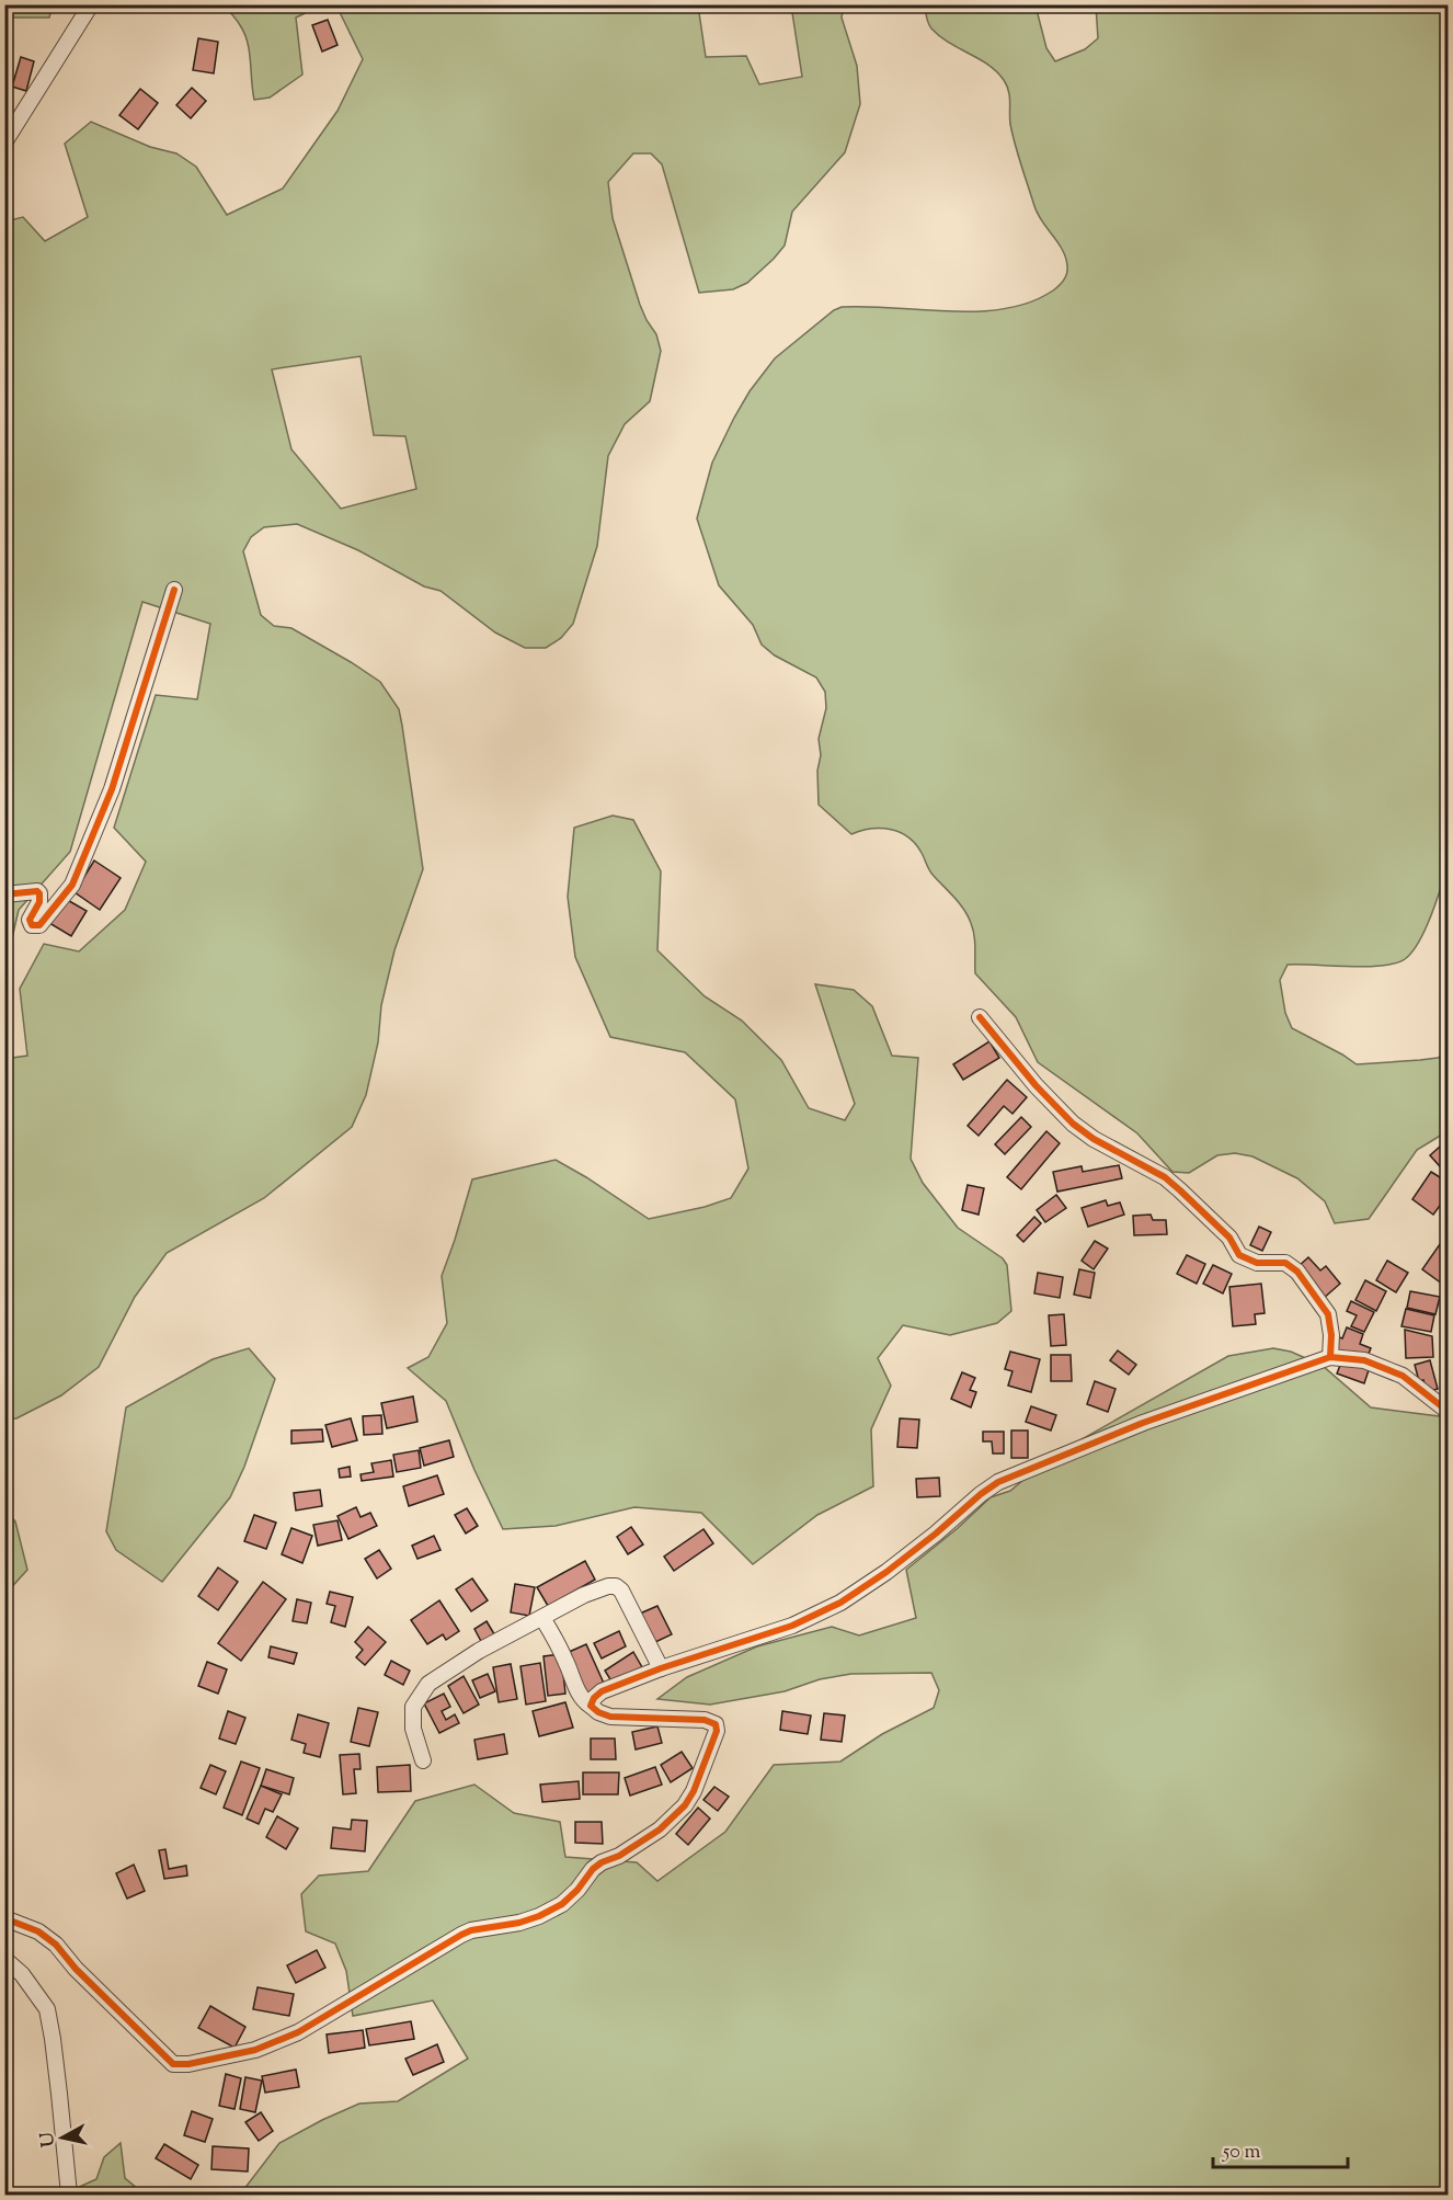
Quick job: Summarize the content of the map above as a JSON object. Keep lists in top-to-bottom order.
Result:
{
  "scale_bar": "50 m",
  "north": "left"
}
